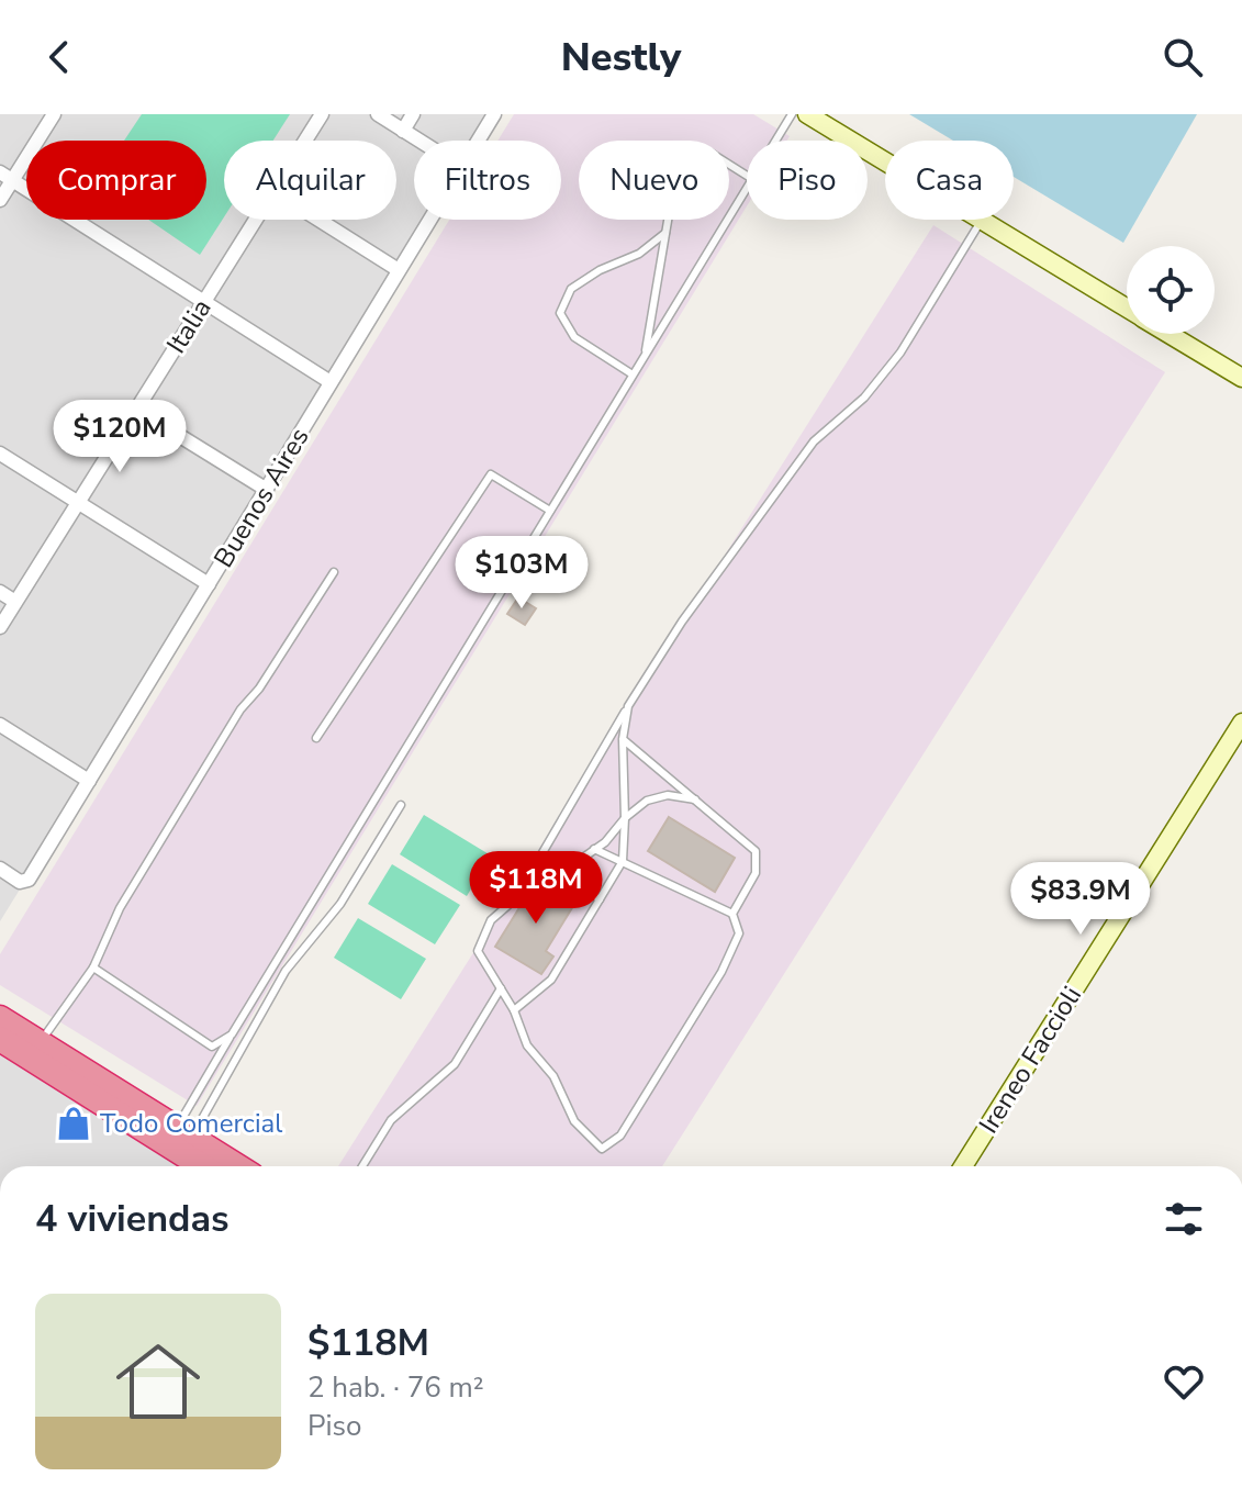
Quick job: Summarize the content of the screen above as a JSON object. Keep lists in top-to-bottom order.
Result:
{
  "streets": {
    "street": ["Italia", "Buenos Aires", "Ireneo Faccioli"]
  },
  "places": {
    "shop": ["Todo Comercial"]
  },
  "page": {
    "header": "Nestly",
    "chip": [
      "Comprar",
      "Alquilar",
      "Filtros",
      "Nuevo",
      "Piso",
      "Casa"
    ],
    "price": [
      "$120M",
      "$103M",
      "$118M",
      "$83.9M"
    ],
    "heading": "4 viviendas",
    "list": [
      {
        "name": "$118M",
        "note": "2 hab. · 76 m² · Piso"
      }
    ]
  }
}
